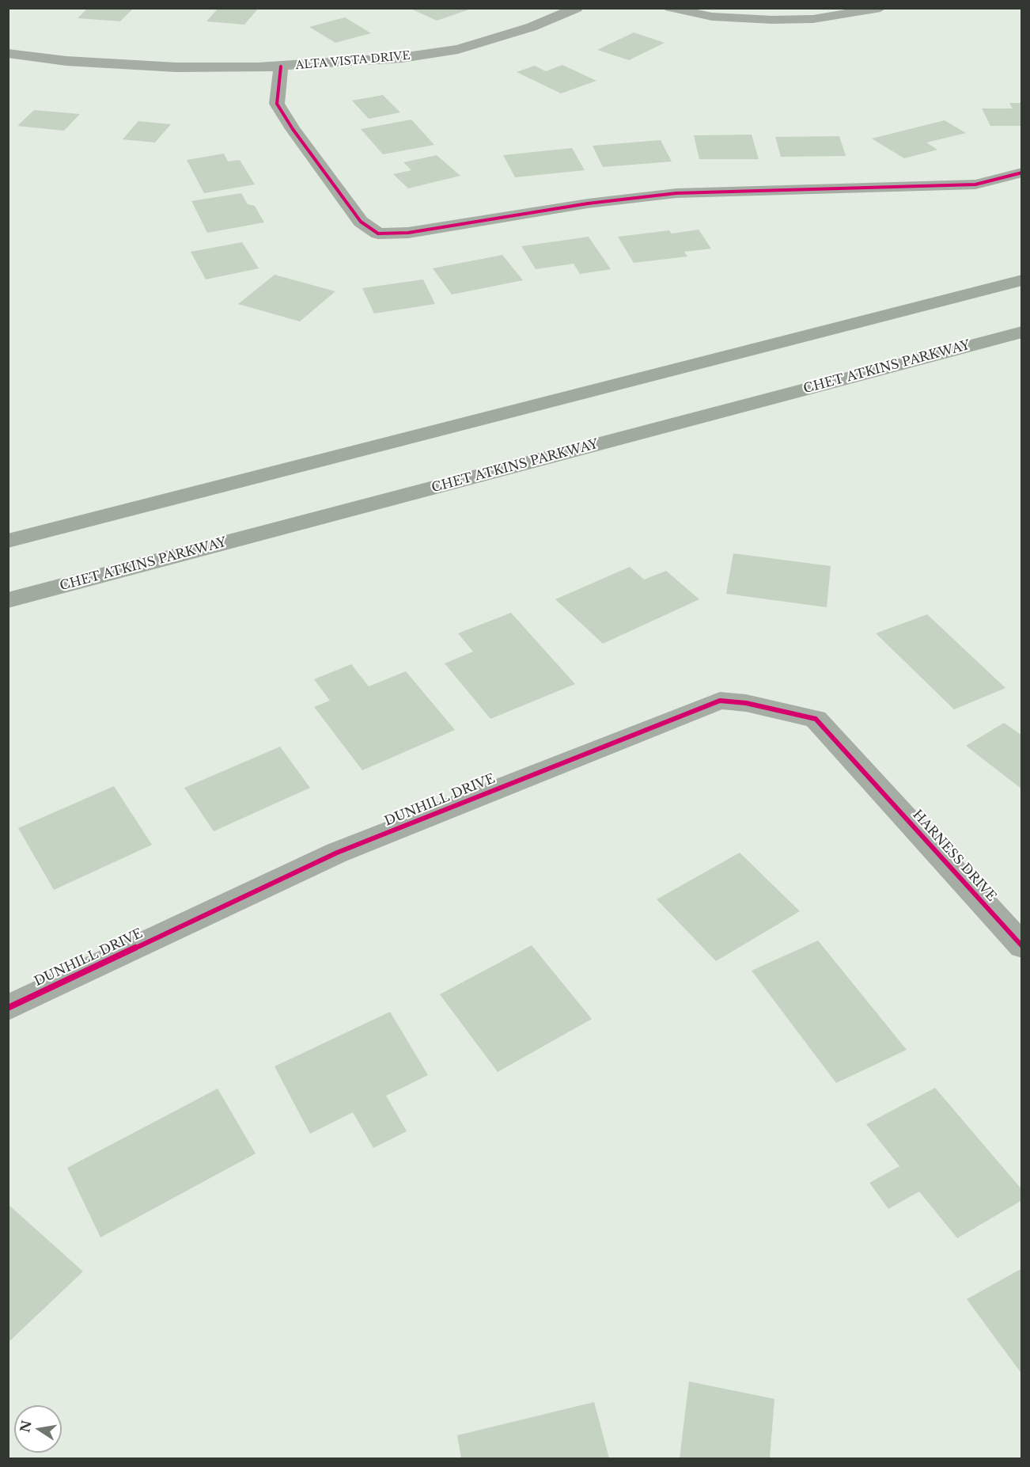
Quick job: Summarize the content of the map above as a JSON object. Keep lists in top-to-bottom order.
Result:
{
  "streets": {
    "highway": ["CHET ATKINS PARKWAY"],
    "street": ["ALTA VISTA DRIVE", "DUNHILL DRIVE", "HARNESS DRIVE"]
  },
  "crossings": [
    ["DUNHILL DRIVE", "HARNESS DRIVE"]
  ],
  "north": "left"
}
